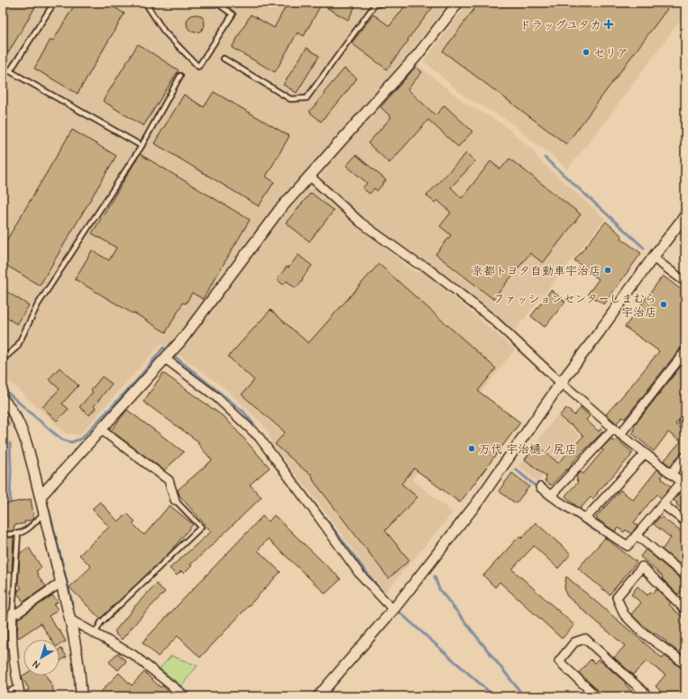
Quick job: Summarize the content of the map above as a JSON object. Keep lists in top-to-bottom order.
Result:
{
  "places": {
    "health": ["ドラッグユタカ"],
    "other": [
      "セリア",
      "京都トヨタ自動車宇治店",
      "ファッションセンターしまむら 宇治店",
      "万代 宇治樋ノ尻店"
    ]
  },
  "north": "bottom left"
}
